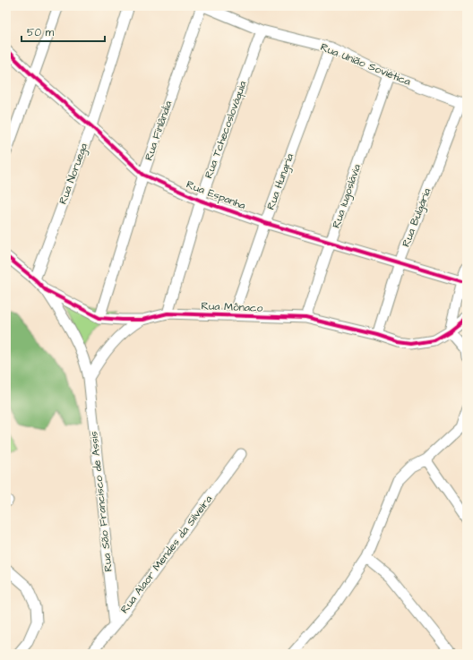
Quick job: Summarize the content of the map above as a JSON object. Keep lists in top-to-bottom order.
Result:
{
  "streets": {
    "street": [
      "Rua União Soviética",
      "Rua Tchecoslováquia",
      "Rua Finlândia",
      "Rua Noruega",
      "Rua Hungria",
      "Rua Espanha",
      "Rua Iugoslávia",
      "Rua Bulgária",
      "Rua Mônaco",
      "Rua São Francisco de Assis",
      "Rua Alaor Mendes da Silveira"
    ]
  },
  "crossings": [
    ["Rua União Soviética", "Rua Tchecoslováquia"],
    ["Rua União Soviética", "Rua Finlândia"],
    ["Rua União Soviética", "Rua Hungria"],
    ["Rua União Soviética", "Rua Iugoslávia"],
    ["Rua União Soviética", "Rua Bulgária"],
    ["Rua Tchecoslováquia", "Rua Espanha"],
    ["Rua Tchecoslováquia", "Rua Mônaco"],
    ["Rua Finlândia", "Rua Espanha"],
    ["Rua Finlândia", "Rua Mônaco"],
    ["Rua Noruega", "Rua Espanha"],
    ["Rua Noruega", "Rua Mônaco"],
    ["Rua Hungria", "Rua Espanha"],
    ["Rua Hungria", "Rua Mônaco"],
    ["Rua Espanha", "Rua Iugoslávia"],
    ["Rua Espanha", "Rua Bulgária"],
    ["Rua Iugoslávia", "Rua Mônaco"],
    ["Rua Bulgária", "Rua Mônaco"],
    ["Rua Mônaco", "Rua São Francisco de Assis"],
    ["Rua São Francisco de Assis", "Rua Alaor Mendes da Silveira"]
  ],
  "scale_bar": "50 m"
}
